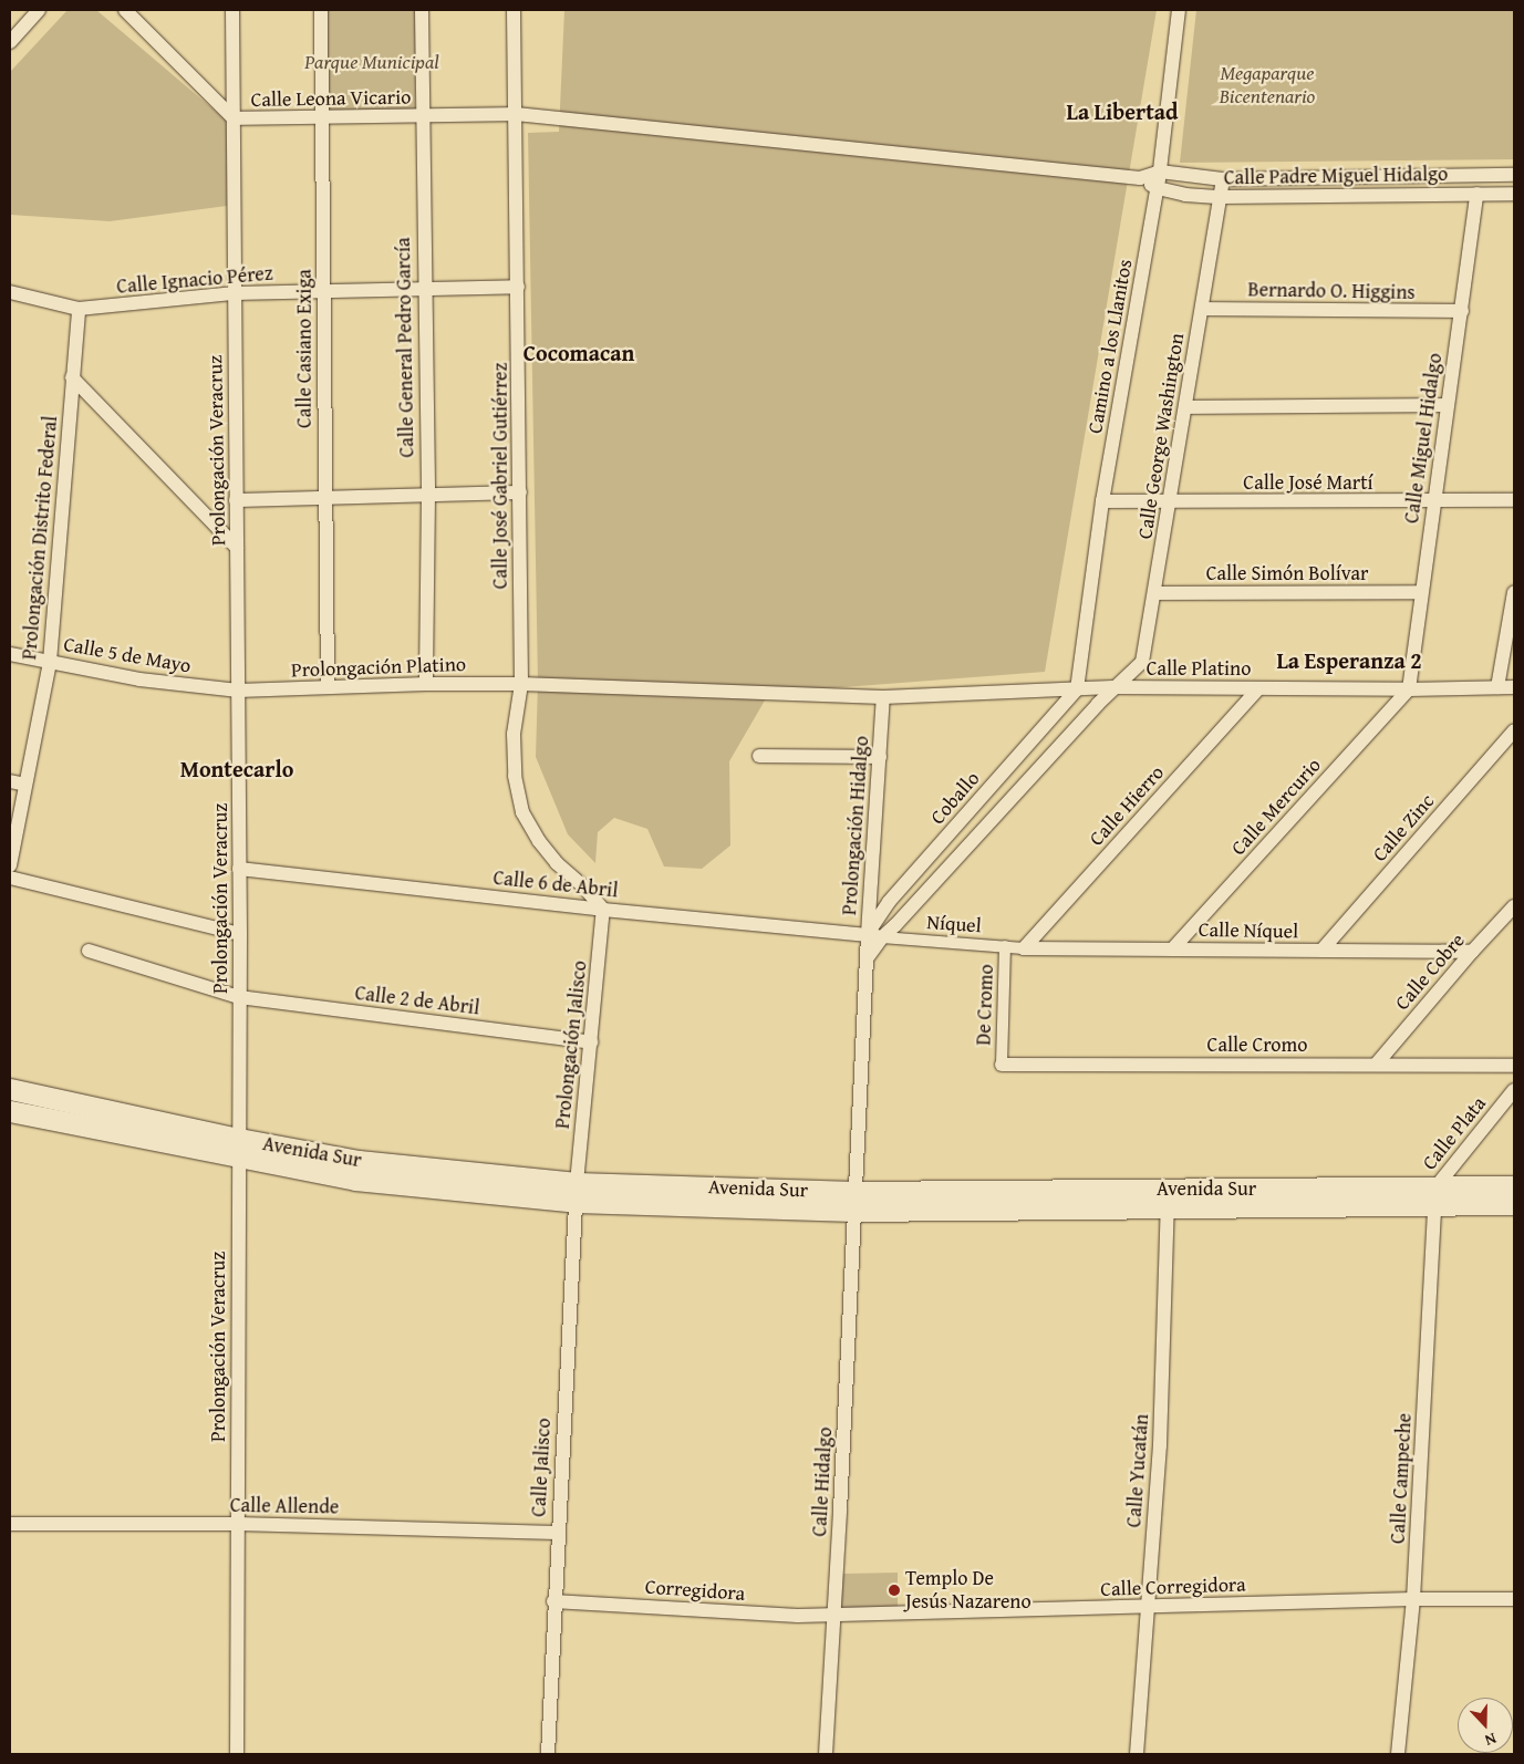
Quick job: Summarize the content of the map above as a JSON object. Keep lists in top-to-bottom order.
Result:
{
  "streets": {
    "main road": ["Avenida Sur"],
    "street": [
      "Calle Leona Vicario",
      "Calle Padre Miguel Hidalgo",
      "Calle Ignacio Pérez",
      "Bernardo O. Higgins",
      "Camino a los Llanitos",
      "Calle General Pedro García",
      "Calle Casiano Exiga",
      "Calle George Washington",
      "Calle Miguel Hidalgo",
      "Prolongación Veracruz",
      "Calle José Gabriel Gutiérrez",
      "Calle José Martí",
      "Prolongación Distrito Federal",
      "Calle Simón Bolívar",
      "Calle 5 de Mayo",
      "Prolongación Platino",
      "Calle Platino",
      "Coballo",
      "Calle Hierro",
      "Calle Mercurio",
      "Prolongación Hidalgo",
      "Calle Zinc",
      "Calle 6 de Abril",
      "Níquel",
      "Calle Níquel",
      "Calle Cobre",
      "Calle 2 de Abril",
      "De Cromo",
      "Prolongación Jalisco",
      "Calle Cromo",
      "Calle Plata",
      "Calle Jalisco",
      "Calle Yucatán",
      "Calle Campeche",
      "Calle Hidalgo",
      "Calle Allende",
      "Calle Corregidora",
      "Corregidora"
    ]
  },
  "crossings": [
    ["Calle Leona Vicario", "Calle Padre Miguel Hidalgo"],
    ["Calle Leona Vicario", "Calle General Pedro García"],
    ["Calle Leona Vicario", "Calle Casiano Exiga"],
    ["Calle Leona Vicario", "Prolongación Veracruz"],
    ["Calle Leona Vicario", "Calle José Gabriel Gutiérrez"],
    ["Calle Padre Miguel Hidalgo", "Camino a los Llanitos"],
    ["Calle Padre Miguel Hidalgo", "Calle George Washington"],
    ["Calle Padre Miguel Hidalgo", "Calle Miguel Hidalgo"],
    ["Calle Ignacio Pérez", "Calle General Pedro García"],
    ["Calle Ignacio Pérez", "Calle Casiano Exiga"],
    ["Calle Ignacio Pérez", "Prolongación Veracruz"],
    ["Calle Ignacio Pérez", "Calle José Gabriel Gutiérrez"],
    ["Calle Ignacio Pérez", "Prolongación Distrito Federal"],
    ["Bernardo O. Higgins", "Calle George Washington"],
    ["Bernardo O. Higgins", "Calle Miguel Hidalgo"],
    ["Camino a los Llanitos", "Calle José Martí"],
    ["Camino a los Llanitos", "Calle Platino"],
    ["Camino a los Llanitos", "Coballo"],
    ["Calle General Pedro García", "Prolongación Platino"],
    ["Calle Casiano Exiga", "Prolongación Platino"],
    ["Calle George Washington", "Calle José Martí"],
    ["Calle George Washington", "Calle Simón Bolívar"],
    ["Calle George Washington", "Calle Platino"],
    ["Calle George Washington", "Calle 6 de Abril"],
    ["Calle George Washington", "Níquel"],
    ["Calle Miguel Hidalgo", "Calle José Martí"],
    ["Calle Miguel Hidalgo", "Calle Simón Bolívar"],
    ["Calle Miguel Hidalgo", "Calle Platino"],
    ["Calle Miguel Hidalgo", "Calle Mercurio"],
    ["Prolongación Veracruz", "Calle 5 de Mayo"],
    ["Prolongación Veracruz", "Prolongación Platino"],
    ["Prolongación Veracruz", "Calle 6 de Abril"],
    ["Prolongación Veracruz", "Calle 2 de Abril"],
    ["Prolongación Veracruz", "Avenida Sur"],
    ["Prolongación Veracruz", "Calle Allende"],
    ["Calle José Gabriel Gutiérrez", "Prolongación Platino"],
    ["Calle José Gabriel Gutiérrez", "Calle 6 de Abril"],
    ["Calle José Gabriel Gutiérrez", "Prolongación Jalisco"],
    ["Prolongación Distrito Federal", "Calle 5 de Mayo"],
    ["Calle 5 de Mayo", "Prolongación Platino"],
    ["Prolongación Platino", "Calle Platino"],
    ["Prolongación Platino", "Prolongación Hidalgo"],
    ["Calle Platino", "Coballo"],
    ["Calle Platino", "Calle Hierro"],
    ["Calle Platino", "Calle Mercurio"],
    ["Calle Platino", "Prolongación Hidalgo"],
    ["Coballo", "Prolongación Hidalgo"],
    ["Coballo", "Calle 6 de Abril"],
    ["Calle Hierro", "Níquel"],
    ["Calle Hierro", "Calle Níquel"],
    ["Calle Mercurio", "Calle Níquel"],
    ["Prolongación Hidalgo", "Calle 6 de Abril"],
    ["Prolongación Hidalgo", "Avenida Sur"],
    ["Prolongación Hidalgo", "Calle Hidalgo"],
    ["Calle Zinc", "Calle Níquel"],
    ["Calle 6 de Abril", "Níquel"],
    ["Calle 6 de Abril", "Prolongación Jalisco"],
    ["Níquel", "Calle Níquel"],
    ["Níquel", "De Cromo"],
    ["Calle Níquel", "Calle Cobre"],
    ["Calle Cobre", "Calle Cromo"],
    ["Calle 2 de Abril", "Prolongación Jalisco"],
    ["De Cromo", "Calle Cromo"],
    ["Prolongación Jalisco", "Avenida Sur"],
    ["Prolongación Jalisco", "Calle Jalisco"],
    ["Calle Plata", "Avenida Sur"],
    ["Calle Plata", "Calle Campeche"],
    ["Avenida Sur", "Calle Jalisco"],
    ["Avenida Sur", "Calle Yucatán"],
    ["Avenida Sur", "Calle Campeche"],
    ["Avenida Sur", "Calle Hidalgo"],
    ["Calle Jalisco", "Calle Allende"],
    ["Calle Jalisco", "Corregidora"],
    ["Calle Yucatán", "Calle Corregidora"],
    ["Calle Campeche", "Calle Corregidora"],
    ["Calle Hidalgo", "Calle Corregidora"],
    ["Calle Hidalgo", "Corregidora"],
    ["Calle Corregidora", "Corregidora"]
  ],
  "districts": [
    "La Libertad",
    "Cocomacan",
    "La Esperanza 2",
    "Montecarlo"
  ],
  "parks": ["Parque Municipal", "Megaparque Bicentenario"],
  "places": ["Templo De Jesús Nazareno"],
  "north": "bottom"
}
